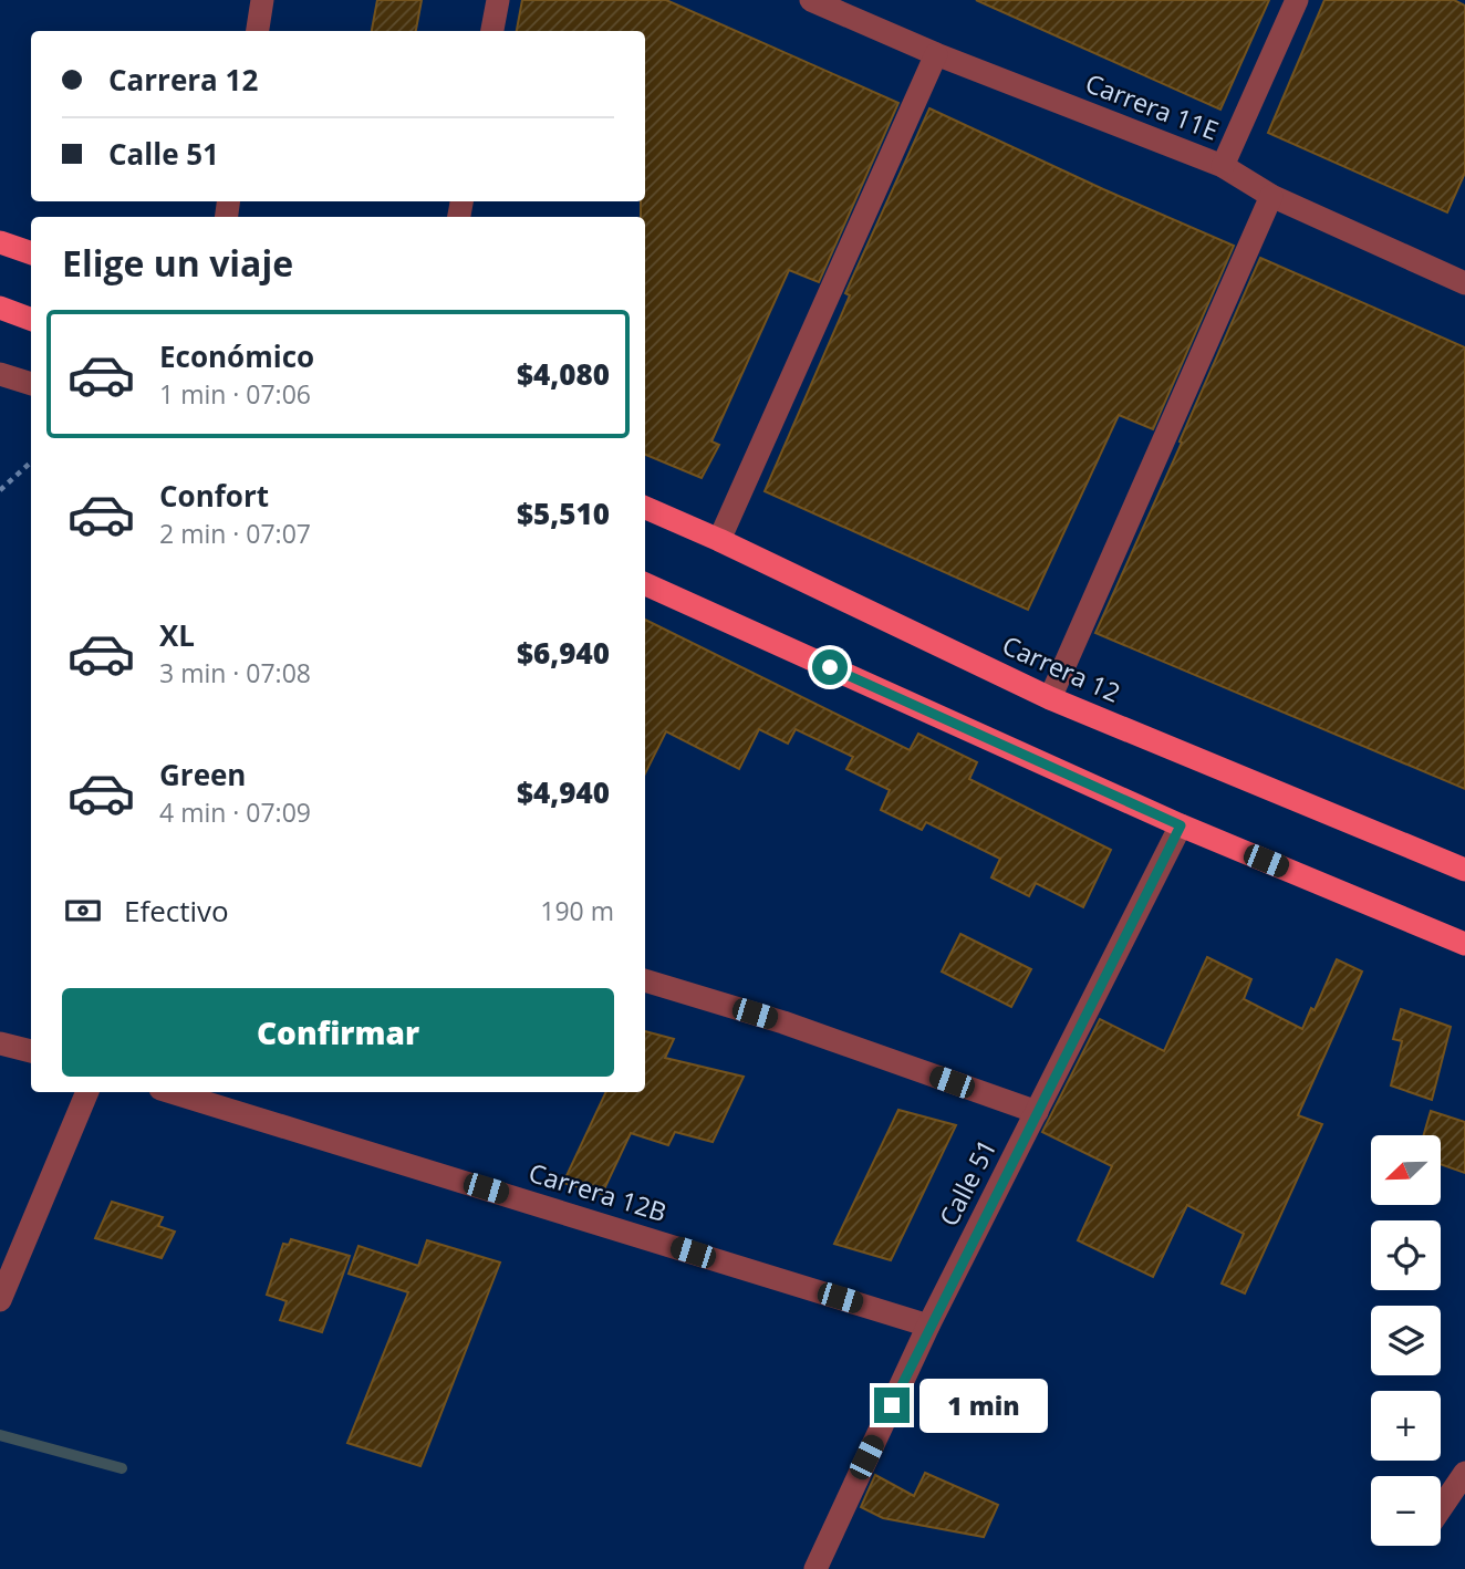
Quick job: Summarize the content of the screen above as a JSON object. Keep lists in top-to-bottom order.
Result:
{
  "streets": {
    "main road": ["Carrera 12"],
    "street": ["Carrera 11E", "Calle 51", "Carrera 12B"]
  },
  "crossings": [
    ["Calle 51", "Carrera 12B"]
  ],
  "north": "bottom left",
  "page": {
    "banner": ["Carrera 12", "Calle 51"],
    "heading": "Elige un viaje",
    "list": [
      {
        "name": "Económico",
        "note": "1 min · 07:06",
        "value": "$4,080"
      },
      {
        "name": "Confort",
        "note": "2 min · 07:07",
        "value": "$5,510"
      },
      {
        "name": "XL",
        "note": "3 min · 07:08",
        "value": "$6,940"
      },
      {
        "name": "Green",
        "note": "4 min · 07:09",
        "value": "$4,940"
      }
    ],
    "pay": ["Efectivo", "190 m"],
    "buttons": "Confirmar",
    "map_buttons": ["+", "−"],
    "bubble": "1 min"
  }
}
